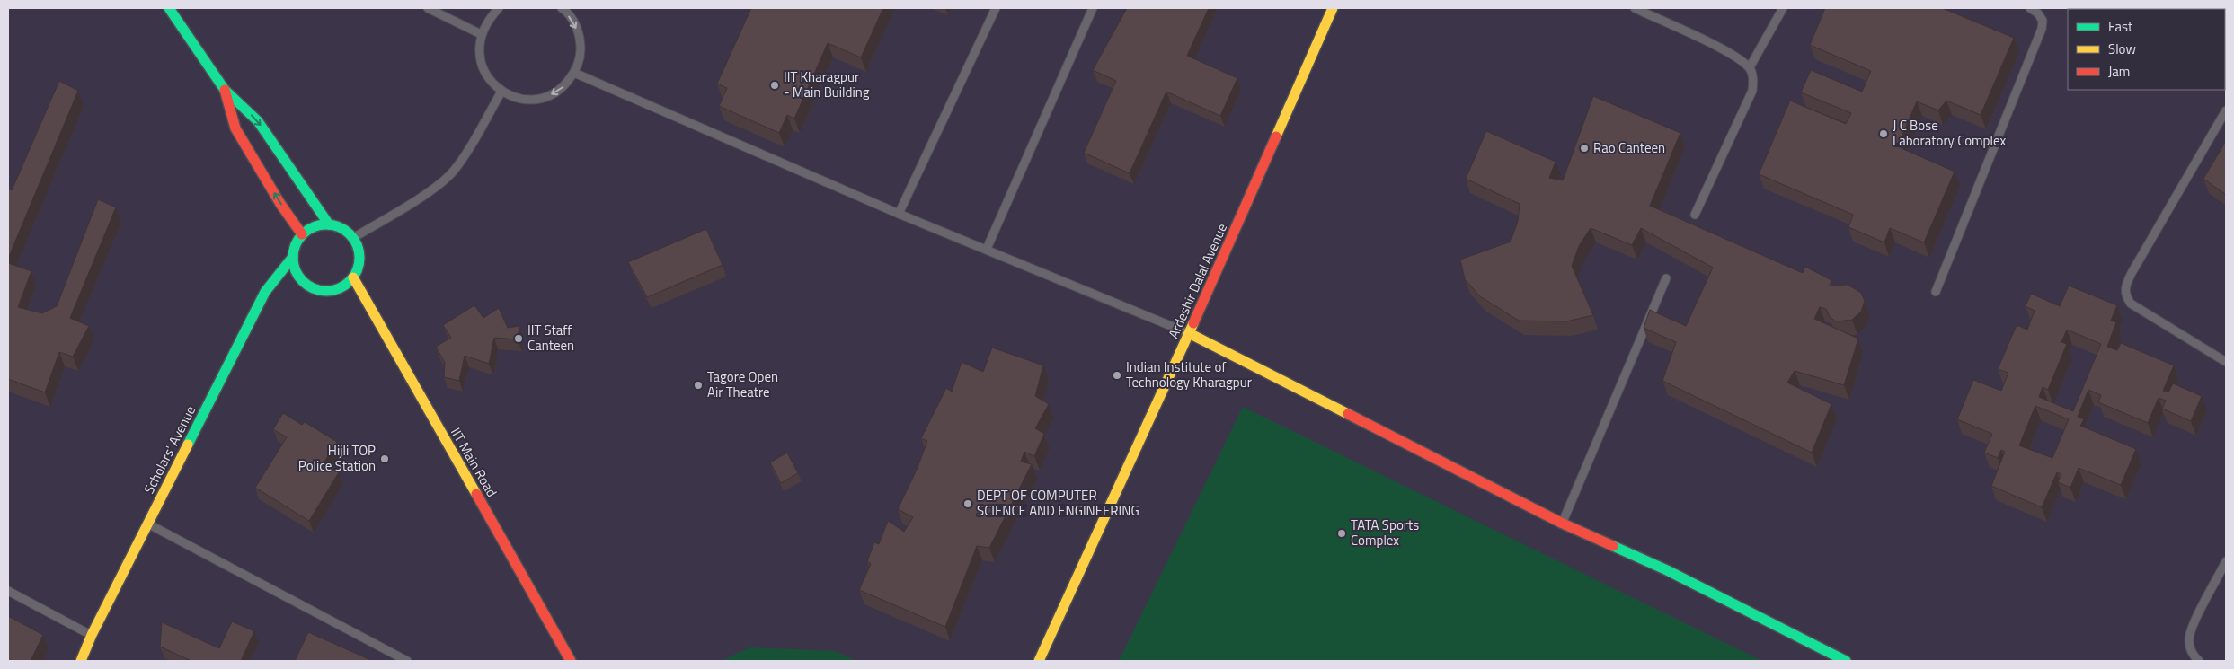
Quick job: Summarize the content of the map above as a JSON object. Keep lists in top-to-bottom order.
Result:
{
  "streets": {
    "street": ["Ardeshir Dalal Avenue", "Scholars' Avenue", "IIT Main Road"]
  },
  "crossings": [
    ["Scholars' Avenue", "IIT Main Road"]
  ],
  "places": [
    "IIT Kharagpur - Main Building",
    "J C Bose Laboratory Complex",
    "Rao Canteen",
    "IIT Staff Canteen",
    "Indian Institute of Technology Kharagpur",
    "Tagore Open Air Theatre",
    "Hijli TOP Police Station",
    "DEPT OF COMPUTER SCIENCE AND ENGINEERING",
    "TATA Sports Complex"
  ],
  "legend": ["Fast", "Slow", "Jam"]
}
